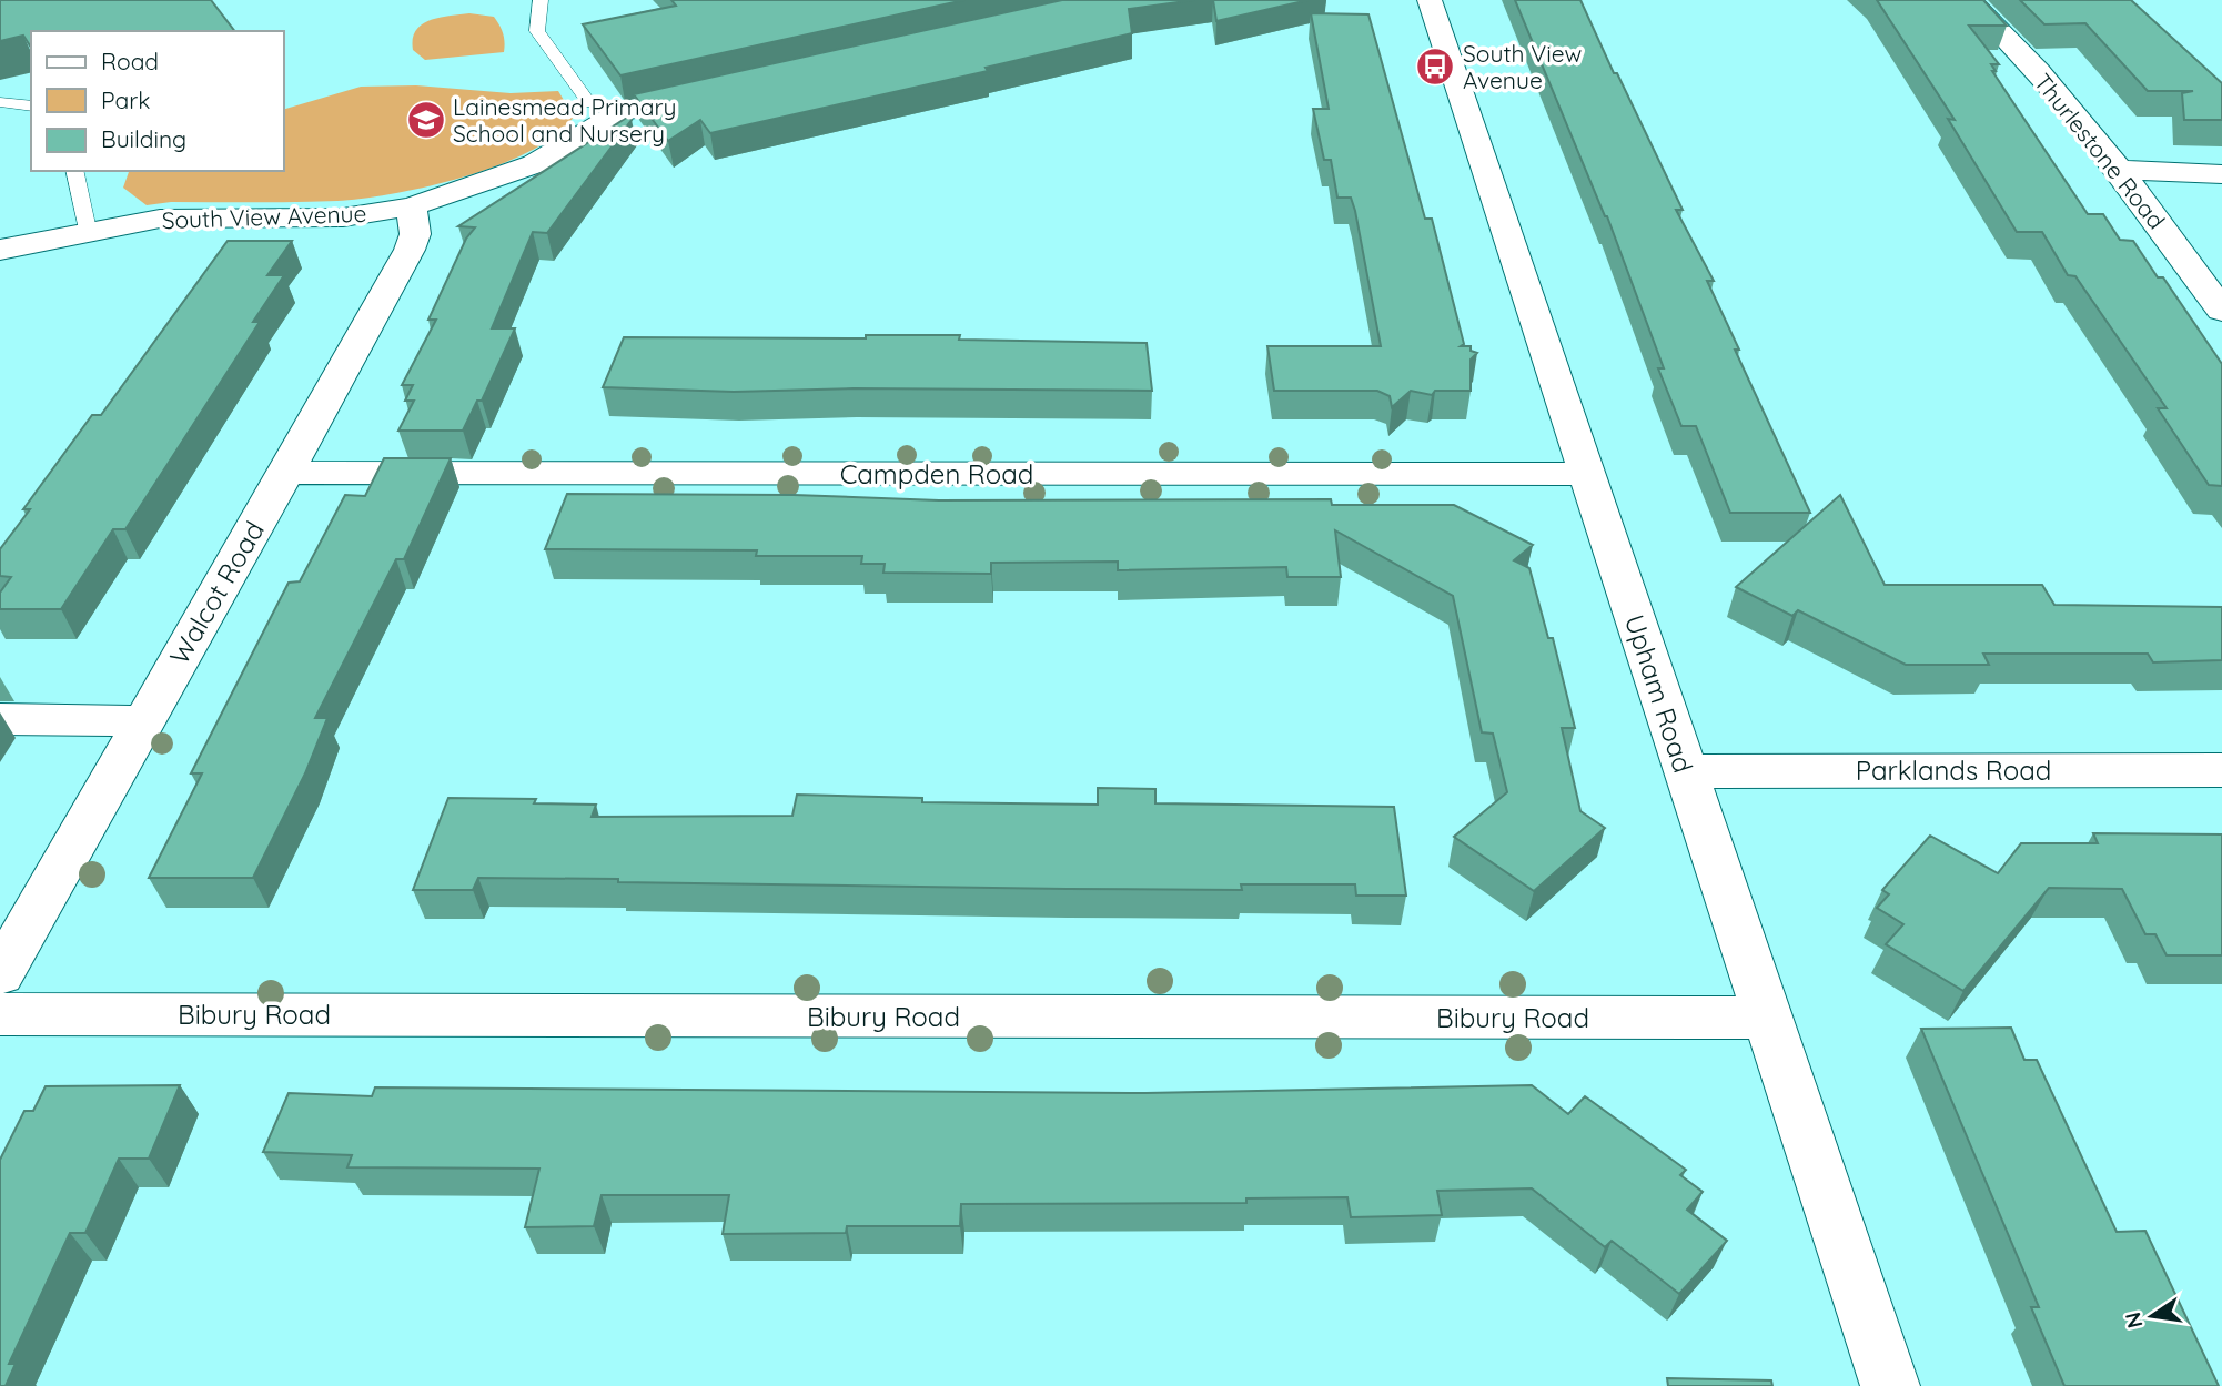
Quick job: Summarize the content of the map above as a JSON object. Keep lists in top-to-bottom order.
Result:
{
  "streets": {
    "street": [
      "Thurlestone Road",
      "South View Avenue",
      "Campden Road",
      "Walcot Road",
      "Upham Road",
      "Parklands Road",
      "Bibury Road"
    ]
  },
  "crossings": [
    ["South View Avenue", "Walcot Road"],
    ["Campden Road", "Walcot Road"],
    ["Campden Road", "Upham Road"],
    ["Upham Road", "Parklands Road"],
    ["Upham Road", "Bibury Road"]
  ],
  "places": {
    "bus stop": ["South View Avenue"],
    "school or university": ["Lainesmead Primary School and Nursery"]
  },
  "legend": ["Road", "Park", "Building"],
  "north": "left"
}
